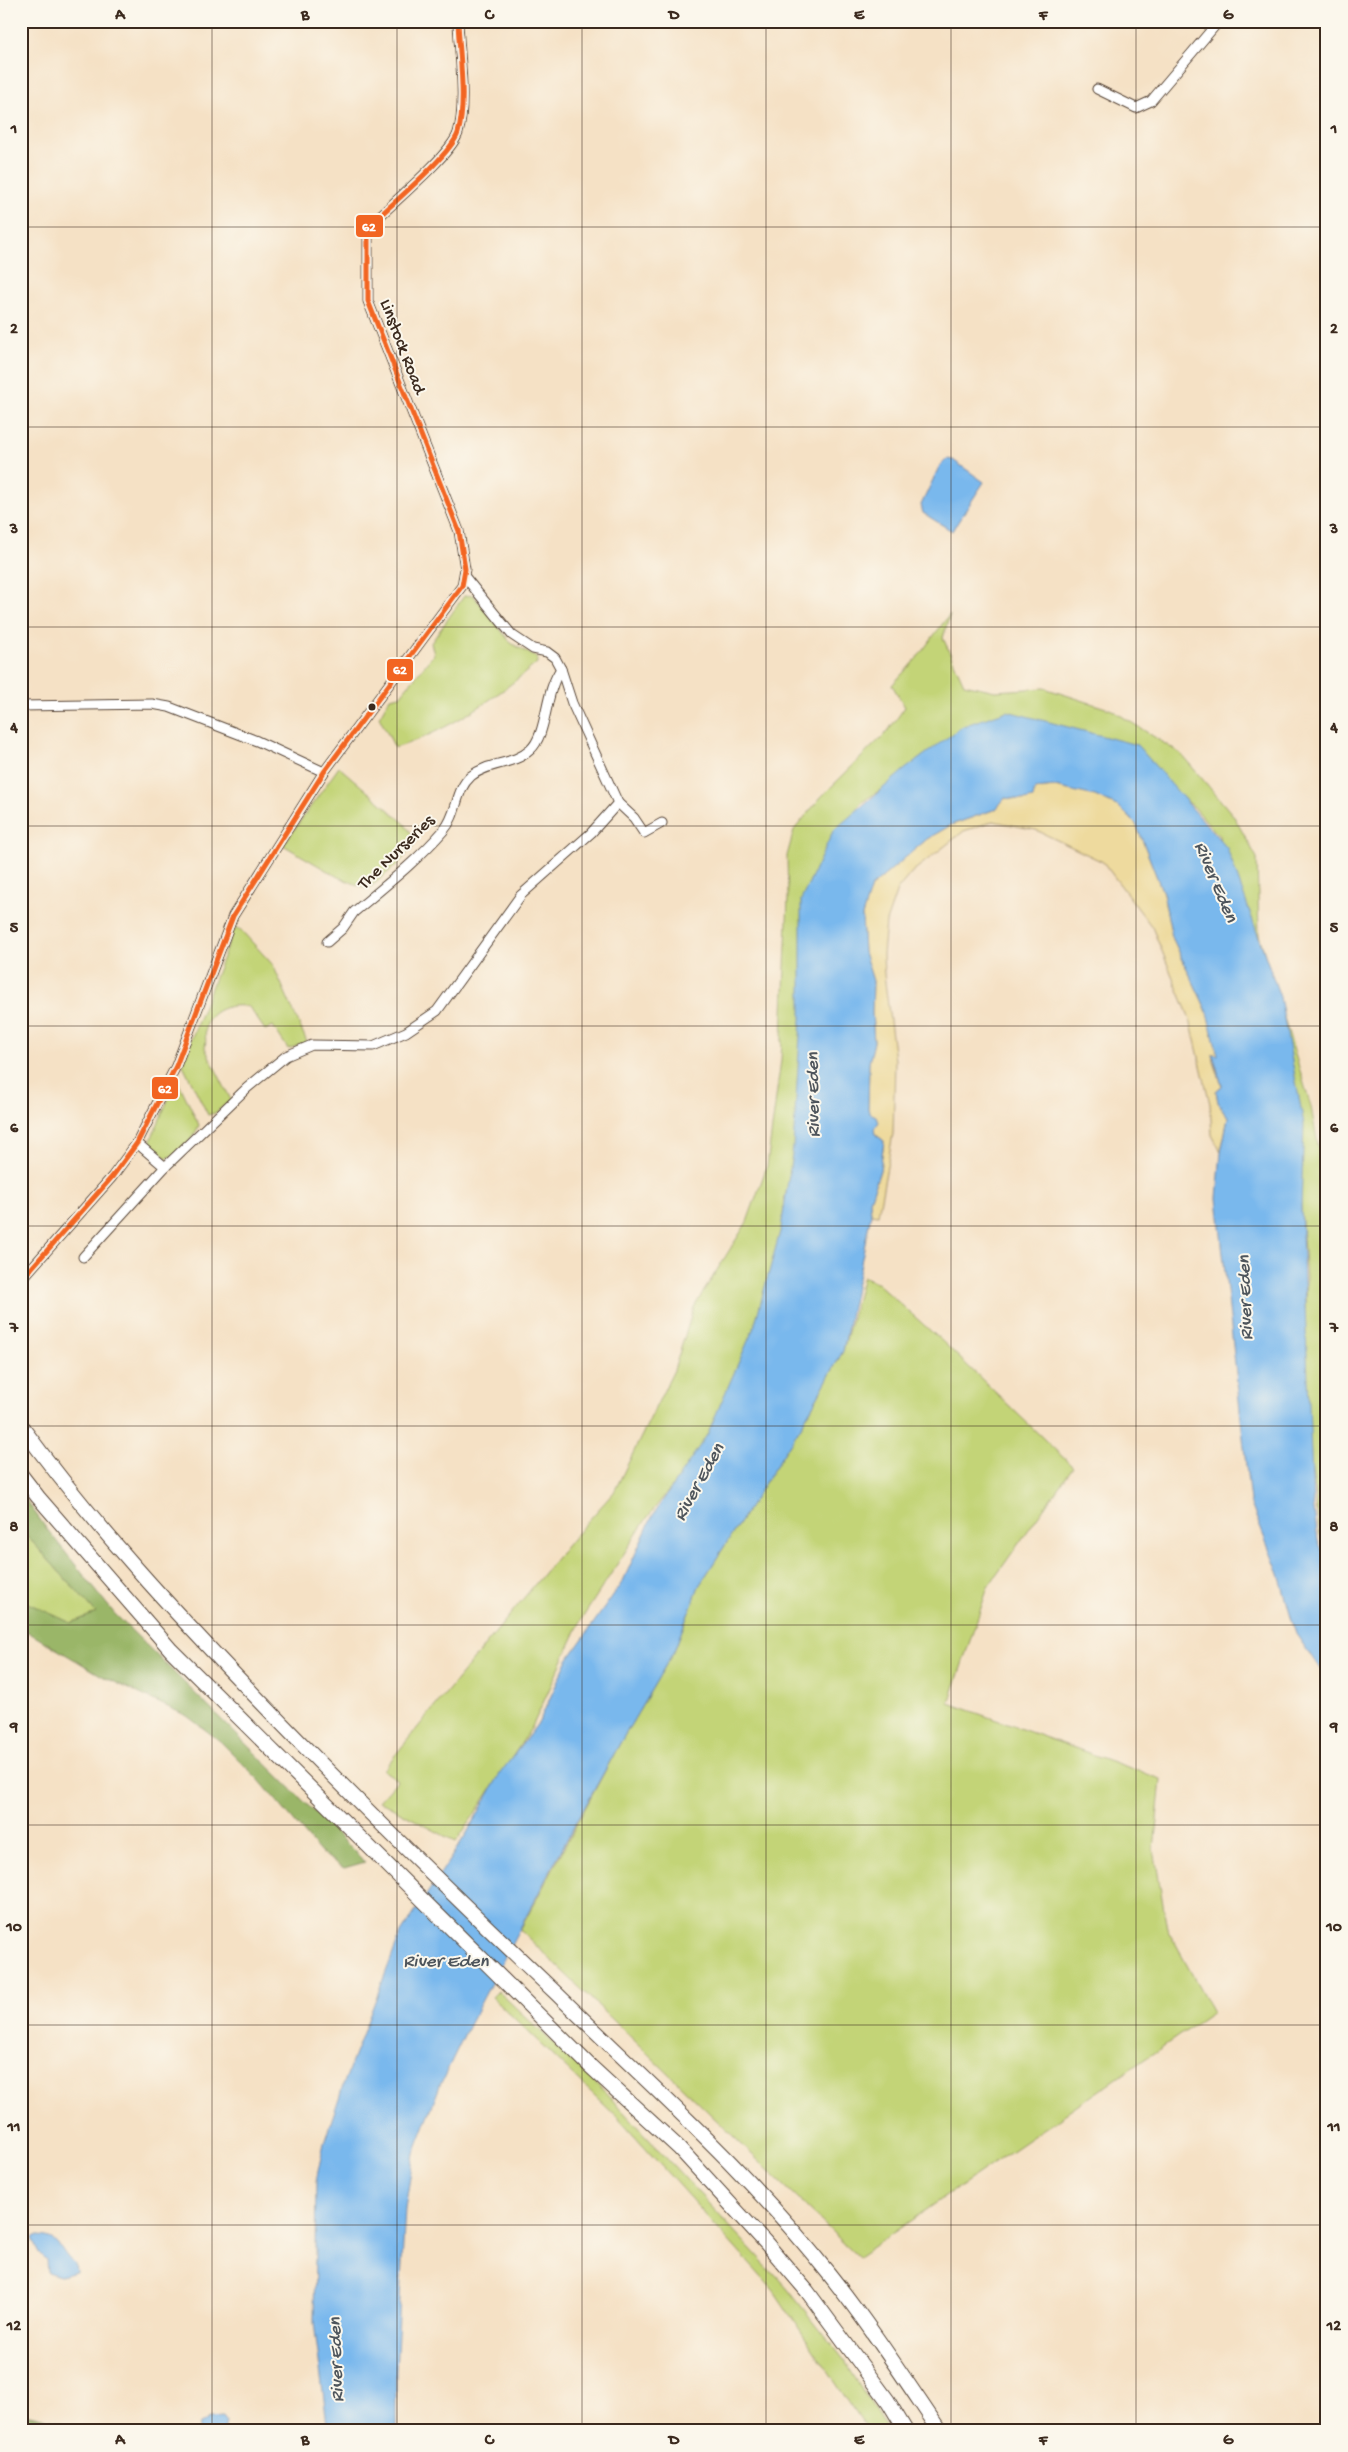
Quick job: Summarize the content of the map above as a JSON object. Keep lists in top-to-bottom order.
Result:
{
  "streets": {
    "street": ["Linstock Road", "The Nurseries"]
  },
  "water": ["River Eden"],
  "lines": ["transit line 62"],
  "grid": {
    "columns": [
      "A",
      "B",
      "C",
      "D",
      "E",
      "F",
      "G"
    ],
    "rows": [
      "1",
      "2",
      "3",
      "4",
      "5",
      "6",
      "7",
      "8",
      "9",
      "10",
      "11",
      "12"
    ]
  }
}
